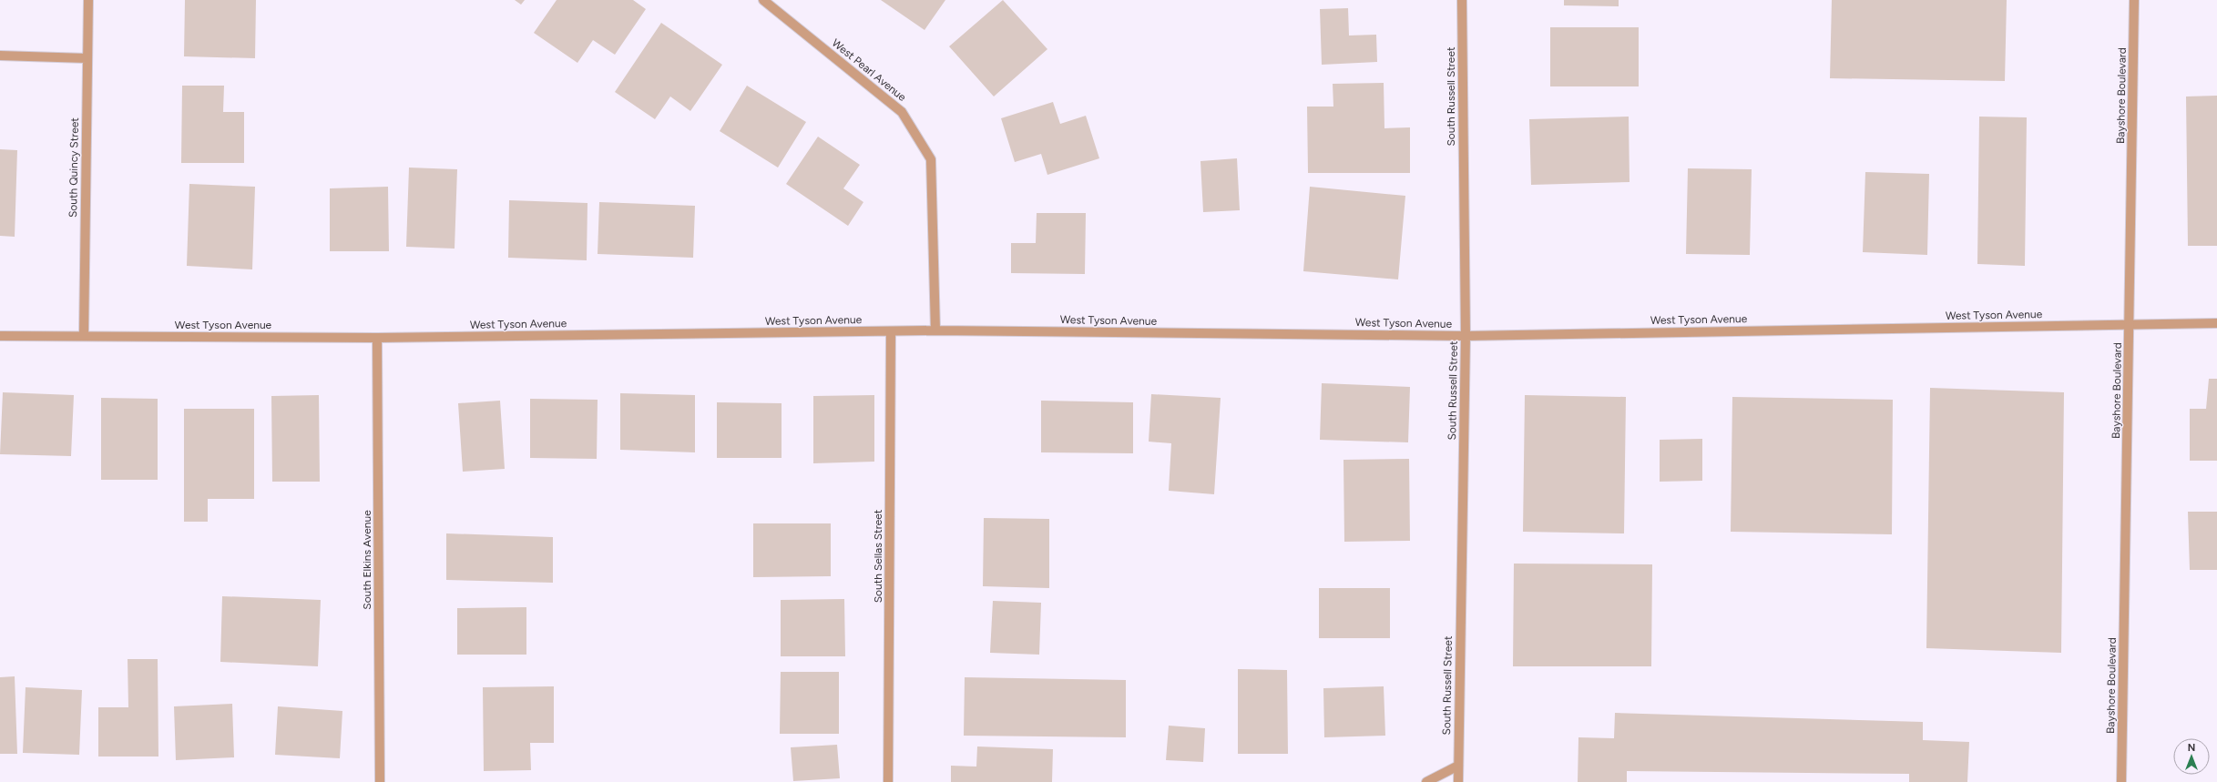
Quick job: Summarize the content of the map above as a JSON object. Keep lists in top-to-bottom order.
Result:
{
  "streets": {
    "street": [
      "West Pearl Avenue",
      "Bayshore Boulevard",
      "South Russell Street",
      "South Quincy Street",
      "West Tyson Avenue",
      "South Sellas Street",
      "South Elkins Avenue"
    ]
  },
  "crossings": [
    ["West Pearl Avenue", "West Tyson Avenue"],
    ["Bayshore Boulevard", "West Tyson Avenue"],
    ["South Russell Street", "West Tyson Avenue"],
    ["South Quincy Street", "West Tyson Avenue"],
    ["West Tyson Avenue", "South Sellas Street"],
    ["West Tyson Avenue", "South Elkins Avenue"]
  ],
  "north": "top"
}
